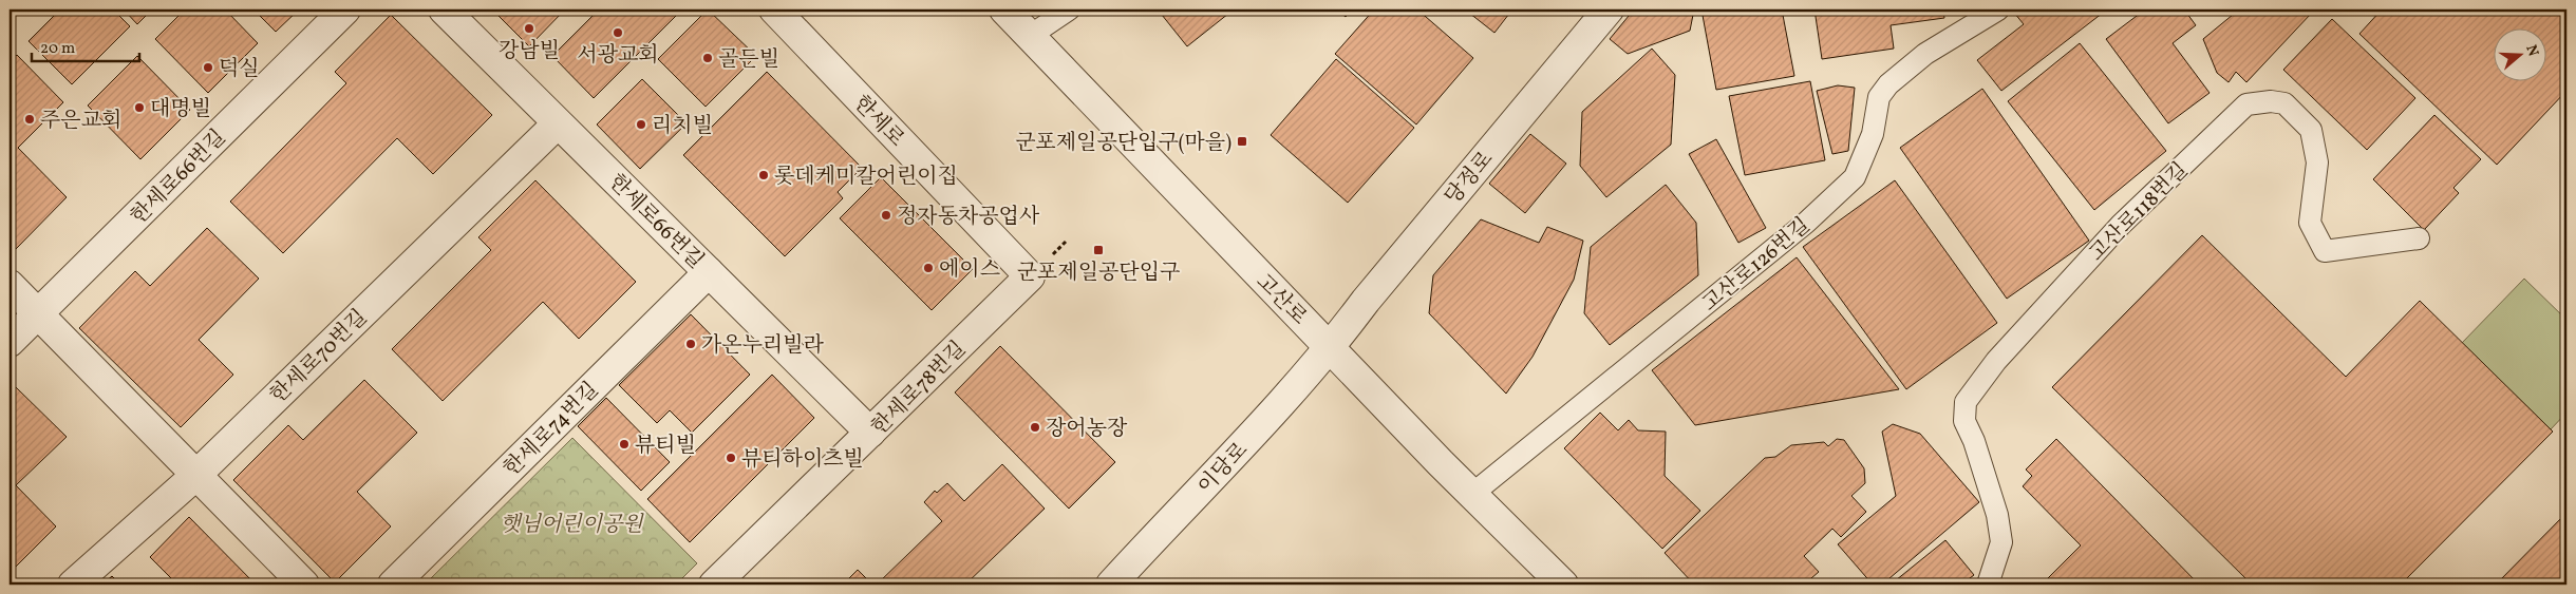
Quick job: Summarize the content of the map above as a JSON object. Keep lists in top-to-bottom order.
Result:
{
  "streets": {
    "street": [
      "한세로",
      "한세로66번길",
      "당정로",
      "고산로",
      "한세로70번길",
      "한세로78번길",
      "한세로74번길",
      "이당로"
    ],
    "lane": ["고산로118번길", "고산로126번길"]
  },
  "crossings": [
    ["한세로", "한세로78번길"],
    ["한세로66번길", "한세로70번길"],
    ["한세로66번길", "한세로78번길"],
    ["한세로66번길", "한세로74번길"],
    ["당정로", "고산로"],
    ["당정로", "이당로"],
    ["고산로126번길", "고산로"],
    ["고산로", "이당로"]
  ],
  "parks": ["햇님어린이공원"],
  "places": {
    "other": [
      "강남빌",
      "서광교회",
      "골든빌",
      "덕실",
      "대명빌",
      "주은교회",
      "리치빌",
      "롯데케미칼어린이집",
      "정자동차공업사",
      "에이스",
      "가온누리빌라",
      "장어농장",
      "뷰티빌",
      "뷰티하이츠빌"
    ],
    "transit": ["군포제일공단입구(마을)", "군포제일공단입구"]
  },
  "scale_bar": "20 m",
  "north": "right"
}
